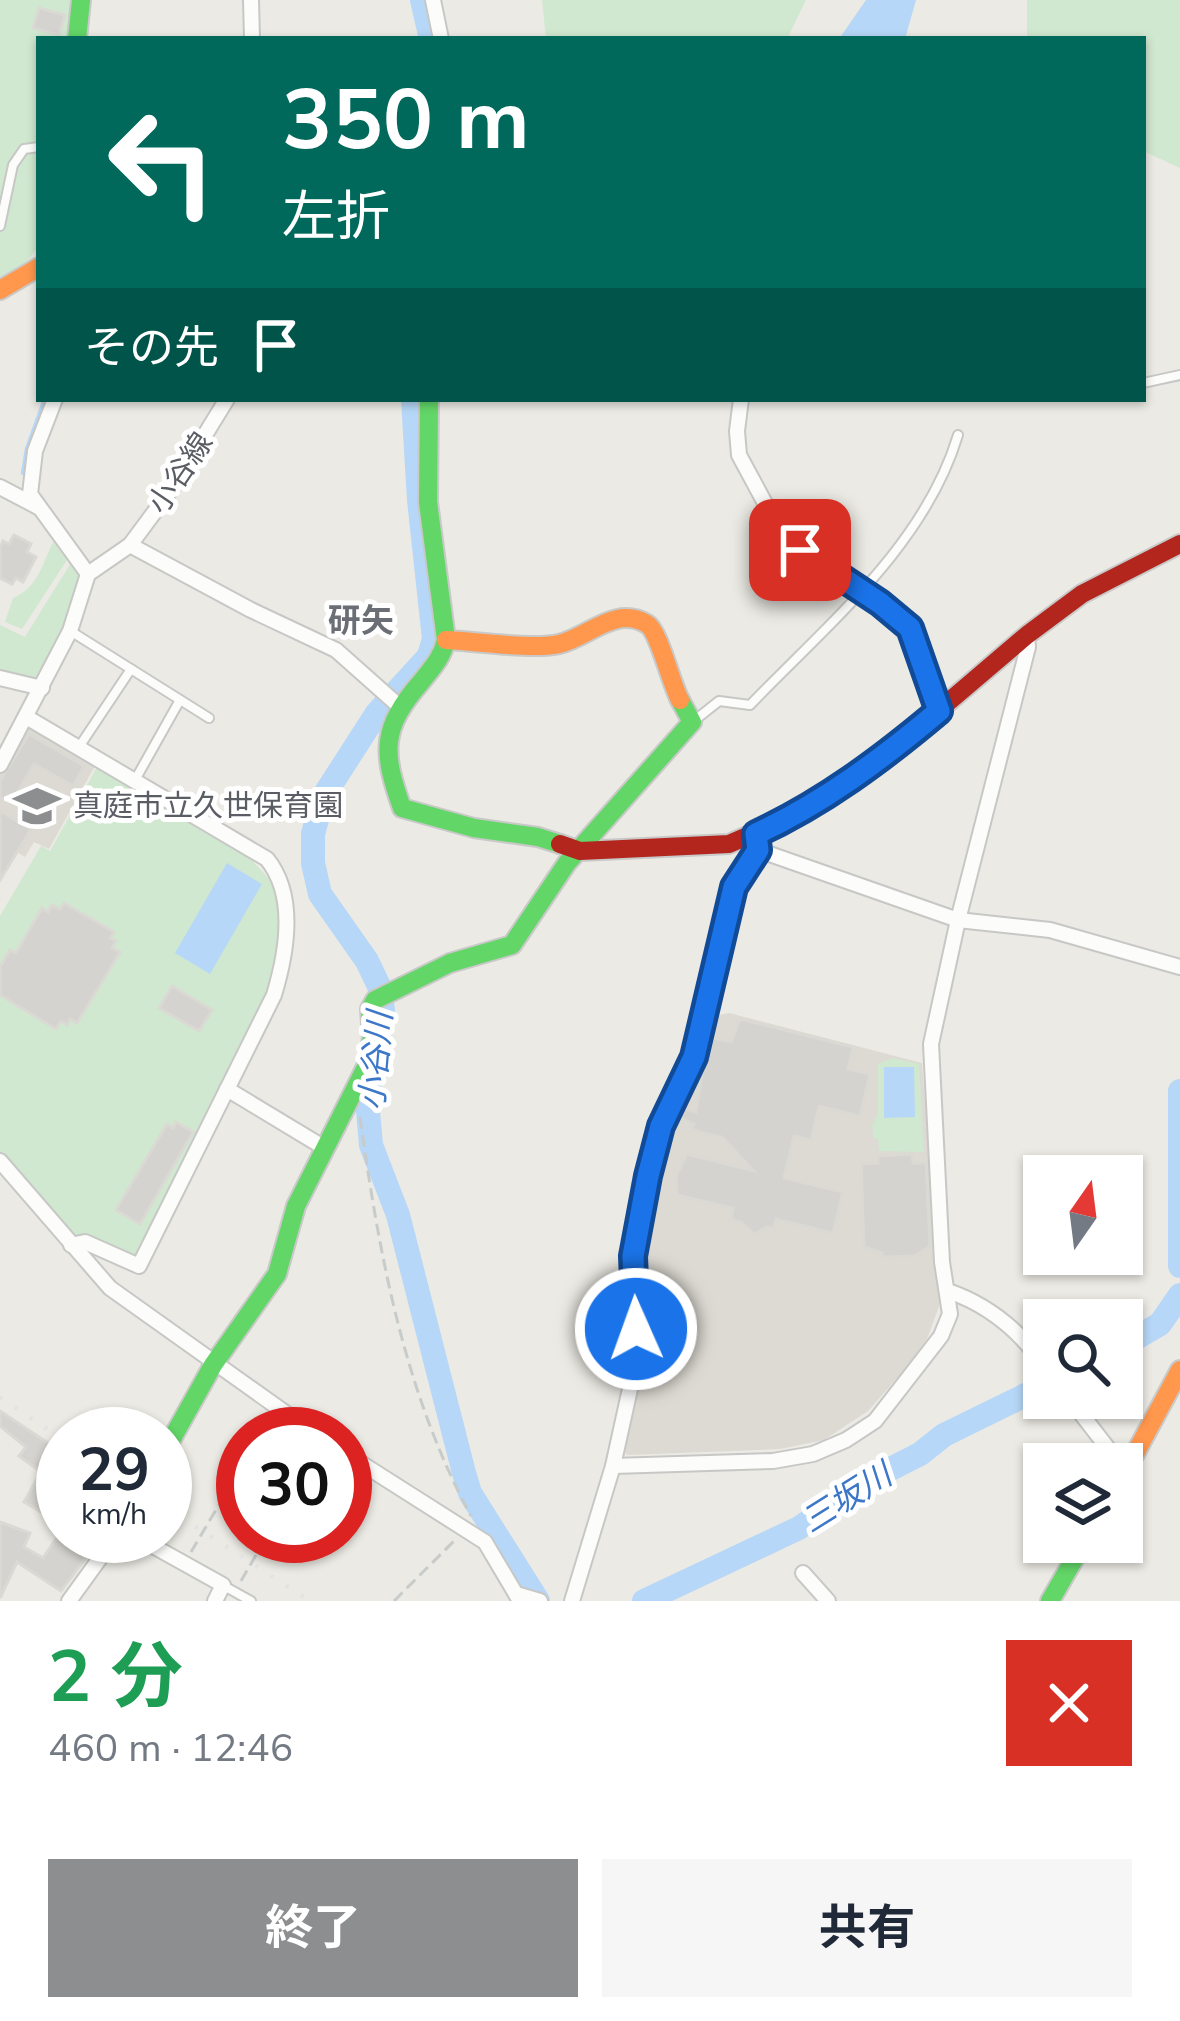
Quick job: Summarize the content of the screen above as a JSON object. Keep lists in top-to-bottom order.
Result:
{
  "streets": {
    "street": ["小谷線"]
  },
  "districts": ["研矢"],
  "water": ["小谷川", "三坂川"],
  "places": {
    "school or university": ["真庭市立久世保育園"]
  },
  "north": "top",
  "page": {
    "turn": ["350 m", "左折"],
    "then": "その先",
    "speed": "29 km/h",
    "limit": "30",
    "heading": ["2 分", "460 m · 12:46"],
    "buttons": ["終了", "共有"]
  }
}
